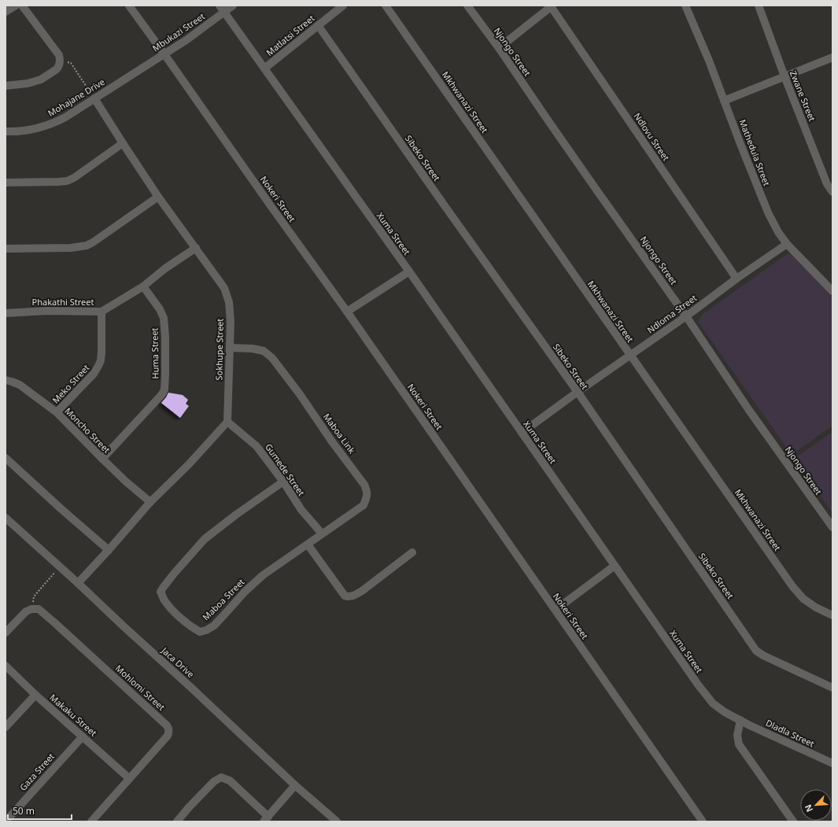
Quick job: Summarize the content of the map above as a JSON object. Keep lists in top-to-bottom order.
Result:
{
  "streets": {
    "street": [
      "Mbukazi Street",
      "Matlatsi Street",
      "Njongo Street",
      "Zwane Street",
      "Mohajane Drive",
      "Mkhwanazi Street",
      "Ndlovu Street",
      "Mathedula Street",
      "Sibeko Street",
      "Nokeri Street",
      "Xuma Street",
      "Phakathi Street",
      "Ndloma Street",
      "Sokhupe Street",
      "Huma Street",
      "Meko Street",
      "Moncho Street",
      "Maboa Link",
      "Gumede Street",
      "Maboa Street",
      "Jaca Drive",
      "Mohlomi Street",
      "Makaku Street",
      "Dladla Street",
      "Gaza Street"
    ]
  },
  "crossings": [
    ["Mbukazi Street", "Mohajane Drive"],
    ["Mbukazi Street", "Nokeri Street"],
    ["Mbukazi Street", "Xuma Street"],
    ["Matlatsi Street", "Sibeko Street"],
    ["Matlatsi Street", "Xuma Street"],
    ["Njongo Street", "Ndloma Street"],
    ["Mohajane Drive", "Sokhupe Street"],
    ["Mkhwanazi Street", "Ndloma Street"],
    ["Ndlovu Street", "Ndloma Street"],
    ["Mathedula Street", "Ndloma Street"],
    ["Sibeko Street", "Ndloma Street"],
    ["Xuma Street", "Ndloma Street"],
    ["Xuma Street", "Dladla Street"],
    ["Phakathi Street", "Sokhupe Street"],
    ["Phakathi Street", "Huma Street"],
    ["Phakathi Street", "Meko Street"],
    ["Sokhupe Street", "Maboa Link"],
    ["Sokhupe Street", "Gumede Street"],
    ["Huma Street", "Moncho Street"],
    ["Meko Street", "Moncho Street"],
    ["Maboa Link", "Gumede Street"],
    ["Maboa Link", "Maboa Street"],
    ["Gumede Street", "Maboa Street"],
    ["Mohlomi Street", "Makaku Street"],
    ["Makaku Street", "Gaza Street"]
  ],
  "scale_bar": "50 m",
  "north": "bottom left"
}
